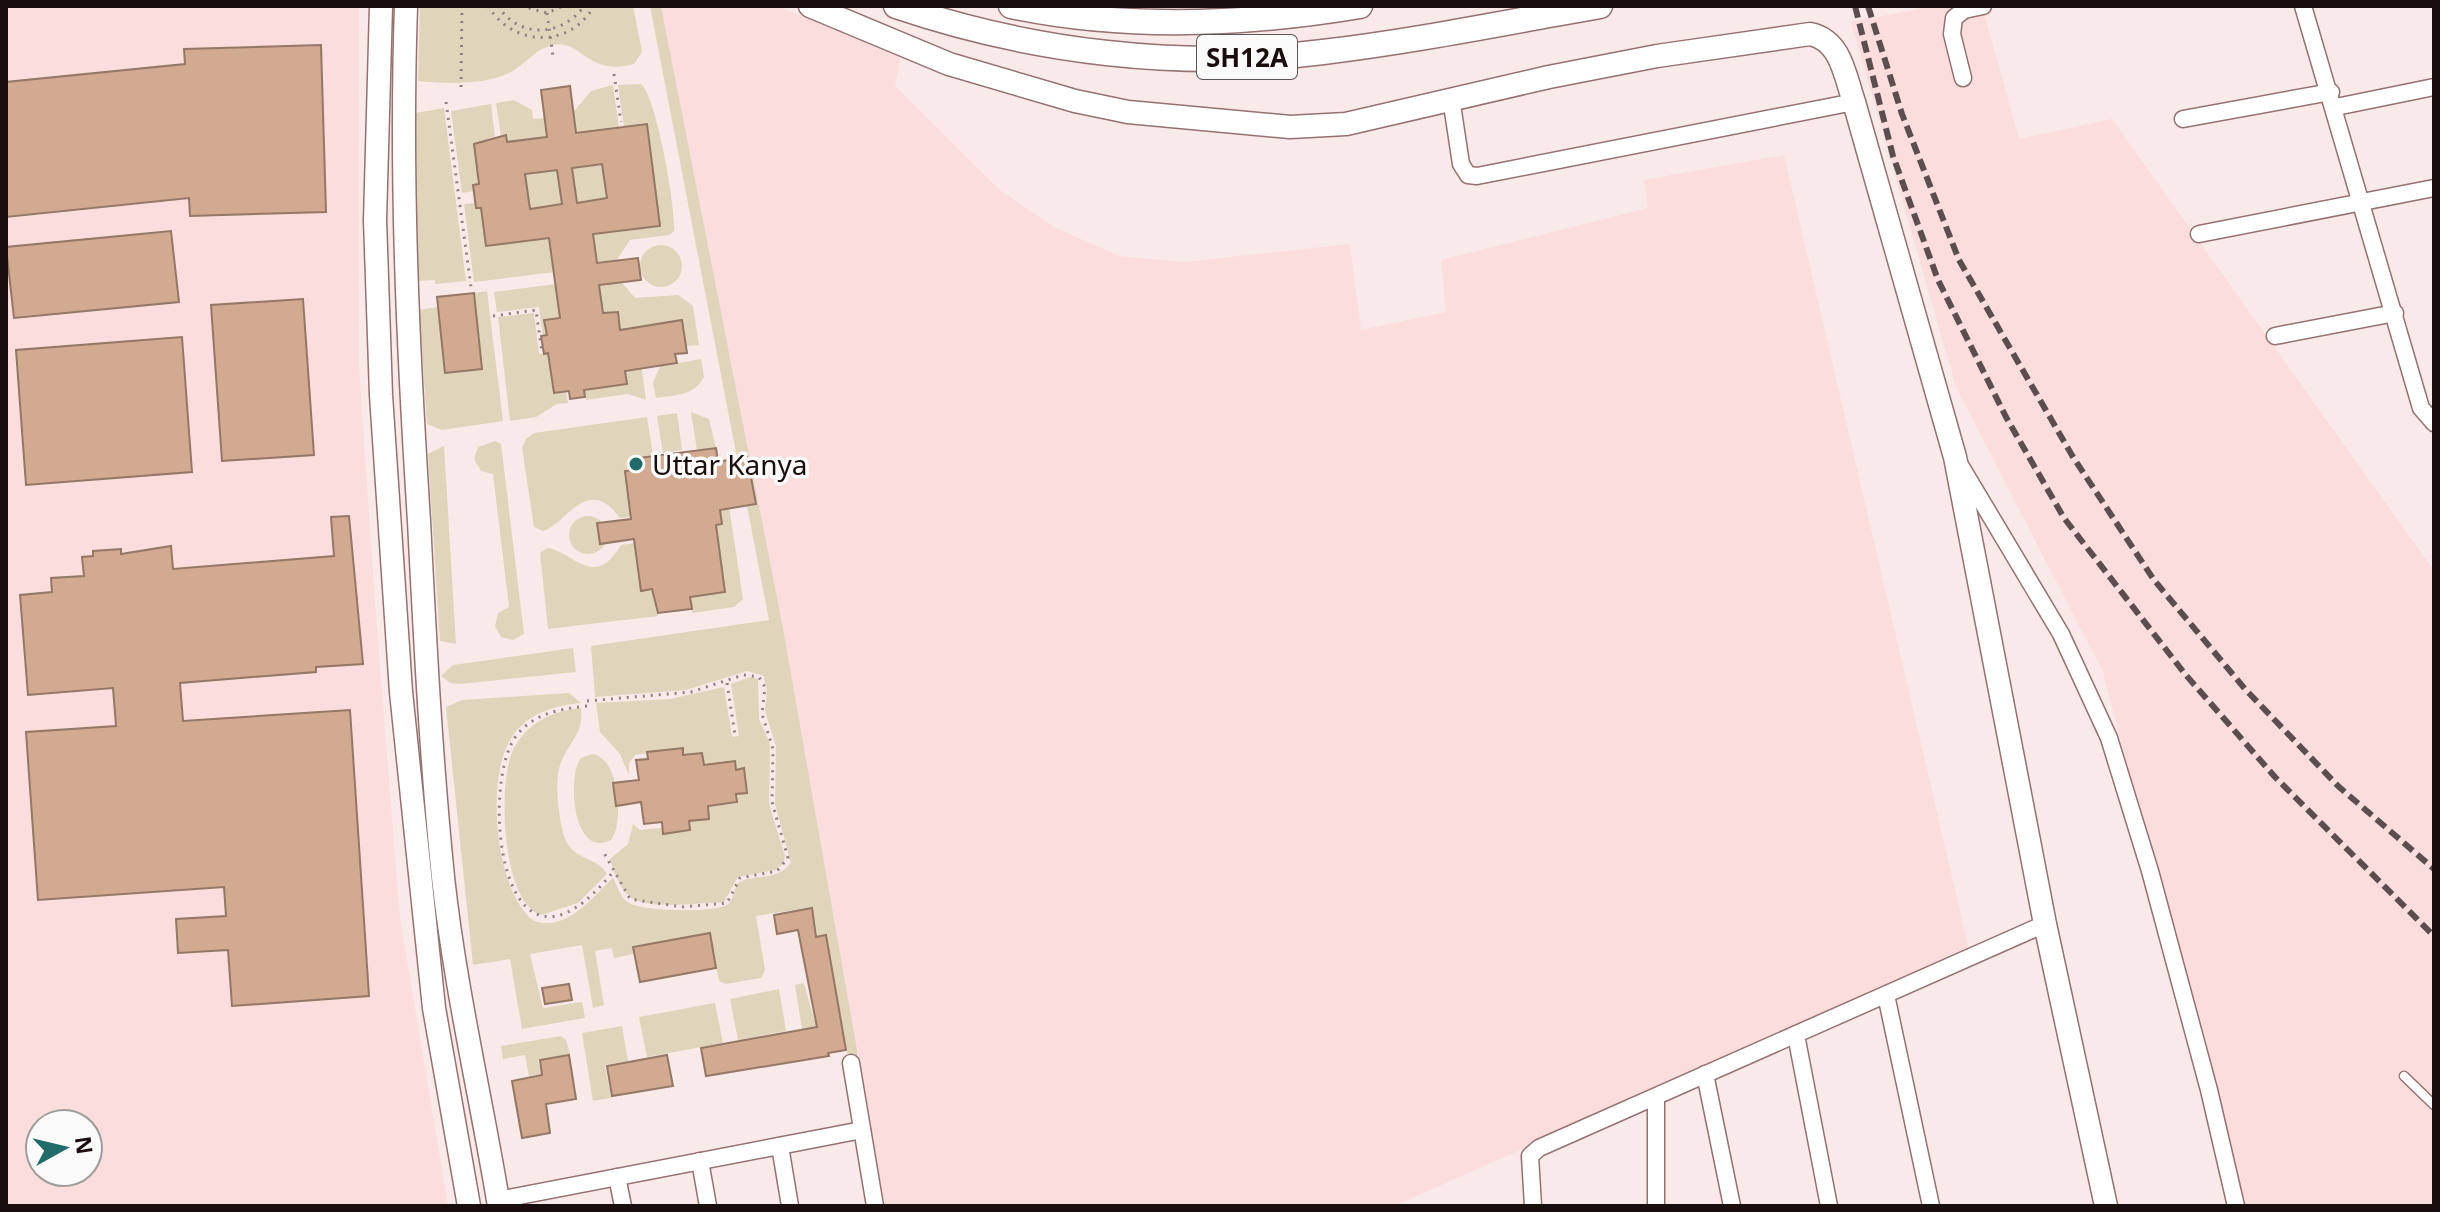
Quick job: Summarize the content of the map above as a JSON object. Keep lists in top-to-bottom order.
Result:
{
  "streets": {
    "main road": ["SH12A"]
  },
  "places": ["Uttar Kanya"],
  "north": "right"
}
